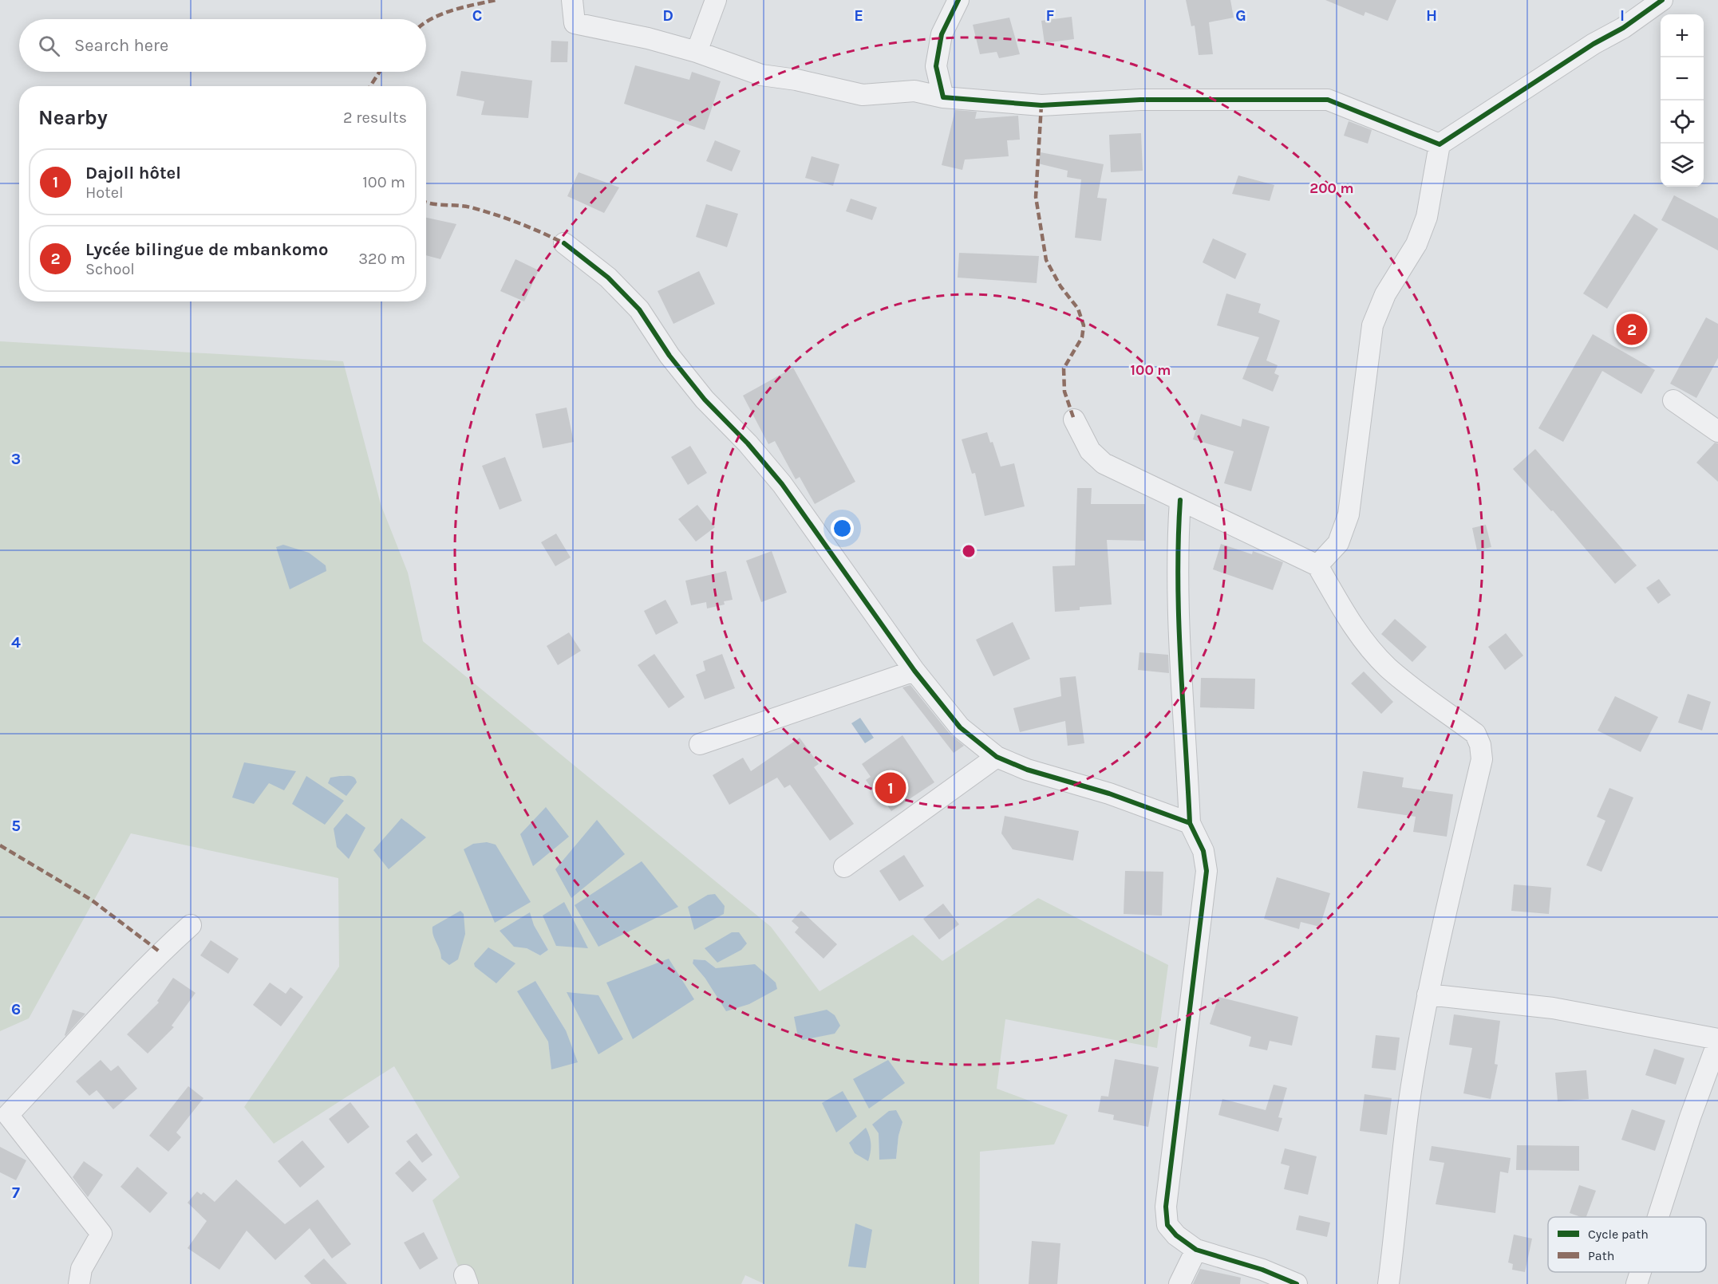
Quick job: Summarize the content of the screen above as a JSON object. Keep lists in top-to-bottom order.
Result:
{
  "legend": ["Cycle path", "Path"],
  "page": {
    "map_buttons": ["+", "−"],
    "search": "Search here",
    "heading": ["Nearby", "2 results"],
    "list": [
      {
        "mark": "1",
        "name": "Dajoll hôtel",
        "note": "Hotel",
        "value": "100 m"
      },
      {
        "mark": "2",
        "name": "Lycée bilingue de mbankomo",
        "note": "School",
        "value": "320 m"
      }
    ],
    "pins": ["2", "1"]
  },
  "grid": {
    "columns": [
      "C",
      "D",
      "E",
      "F",
      "G",
      "H",
      "I"
    ],
    "rows": [
      "3",
      "4",
      "5",
      "6",
      "7"
    ]
  },
  "rings": ["200 m", "100 m"]
}
